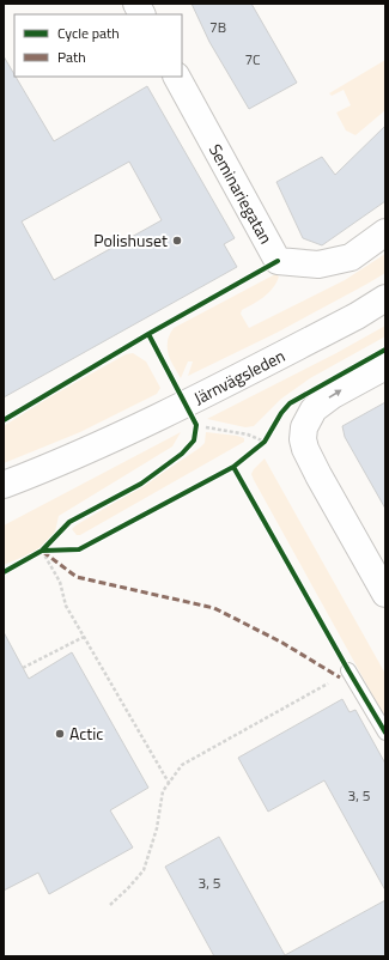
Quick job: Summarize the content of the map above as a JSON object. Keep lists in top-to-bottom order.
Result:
{
  "streets": {
    "main road": ["Seminariegatan", "Järnvägsleden"]
  },
  "places": ["Polishuset", "Actic"],
  "house_numbers": [
    "7B",
    "7C",
    "3, 5",
    "3, 5"
  ],
  "legend": ["Cycle path", "Path"]
}
